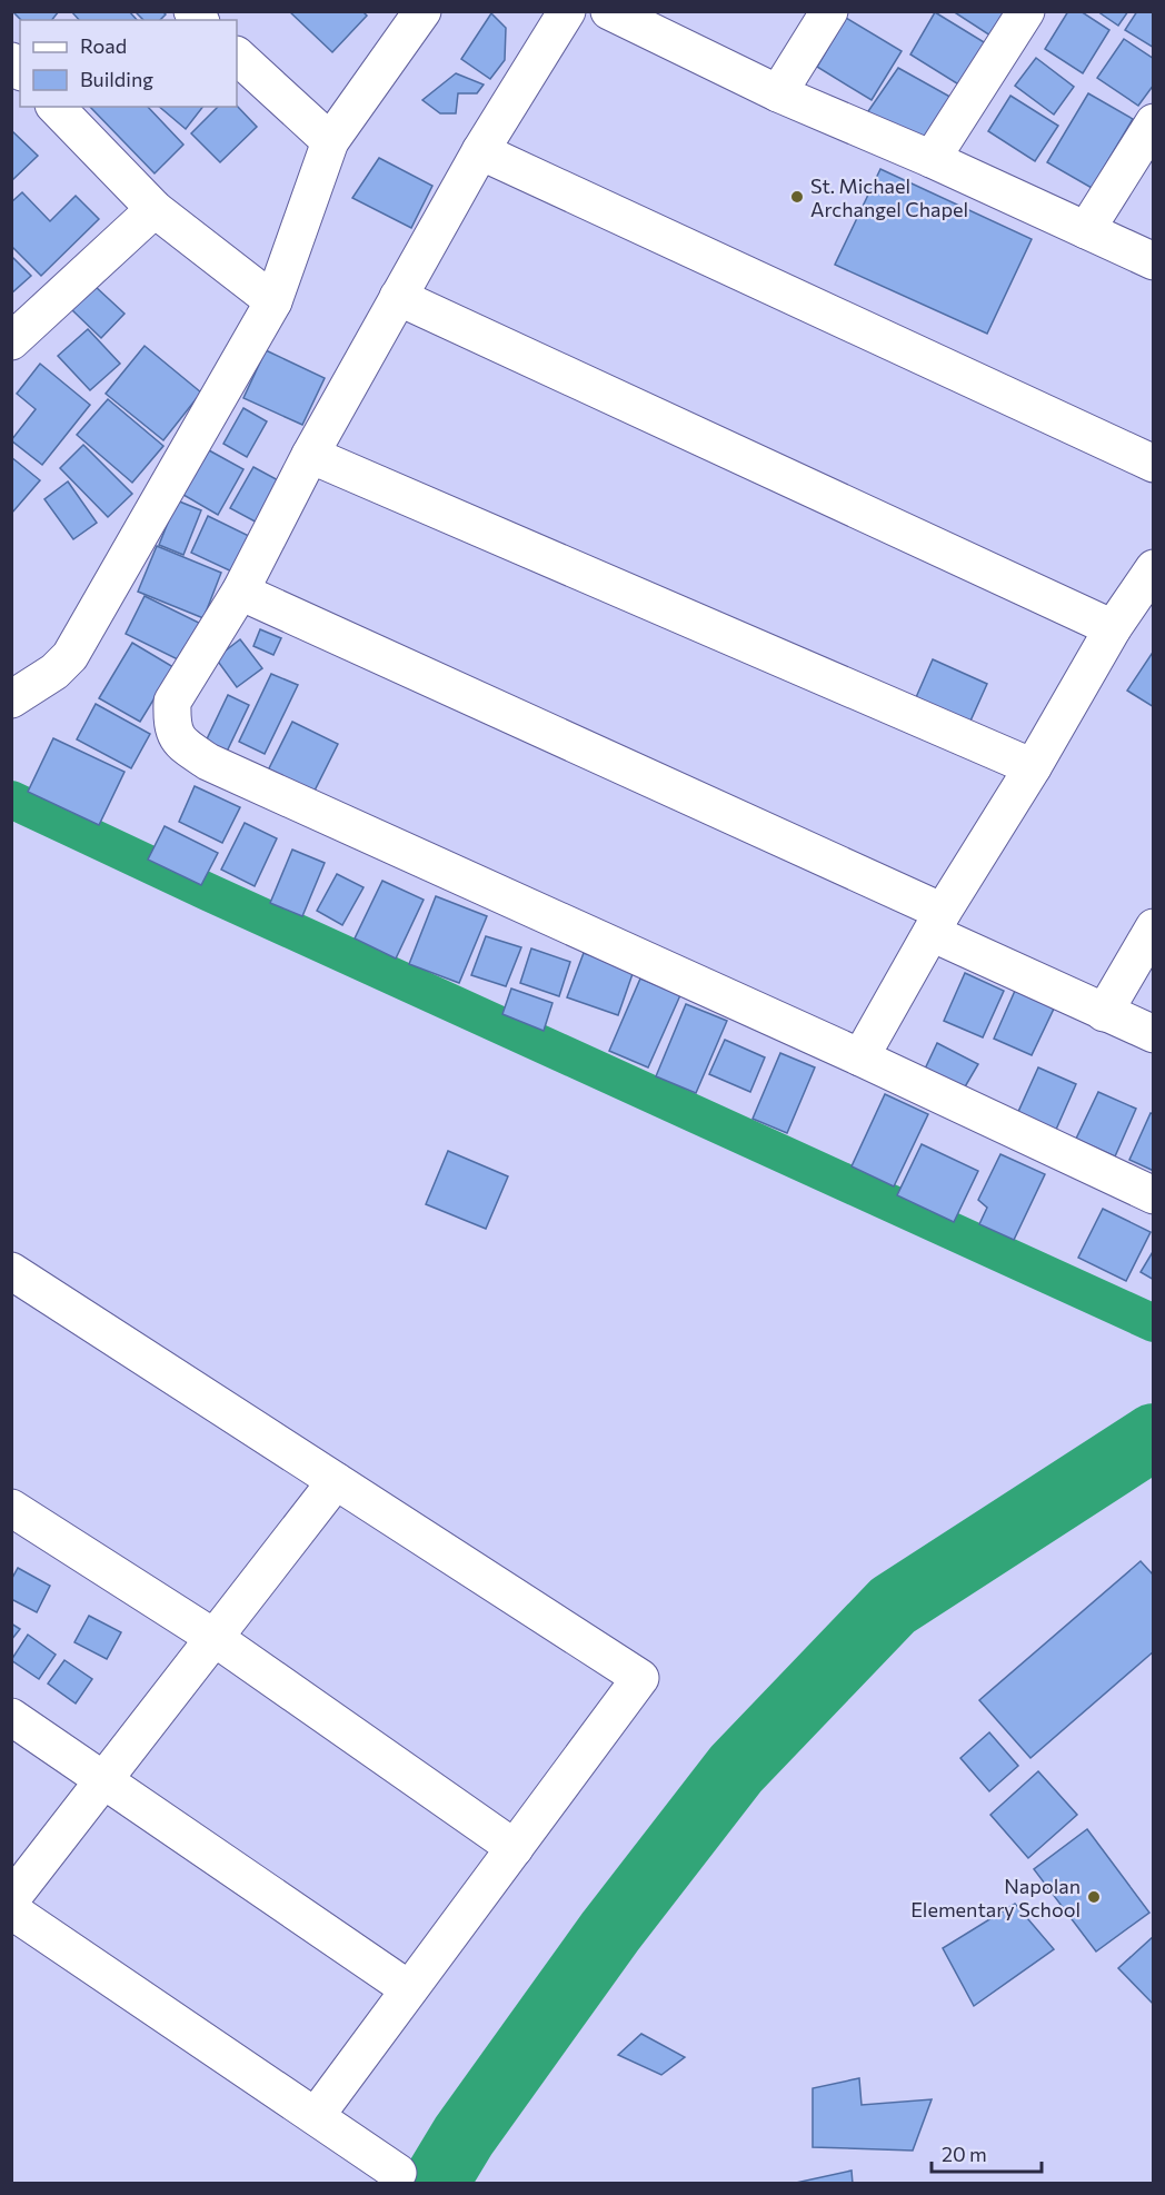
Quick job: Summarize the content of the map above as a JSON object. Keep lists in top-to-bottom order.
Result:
{
  "places": ["St. Michael Archangel Chapel", "Napolan Elementary School"],
  "legend": ["Road", "Building"],
  "scale_bar": "20 m"
}
